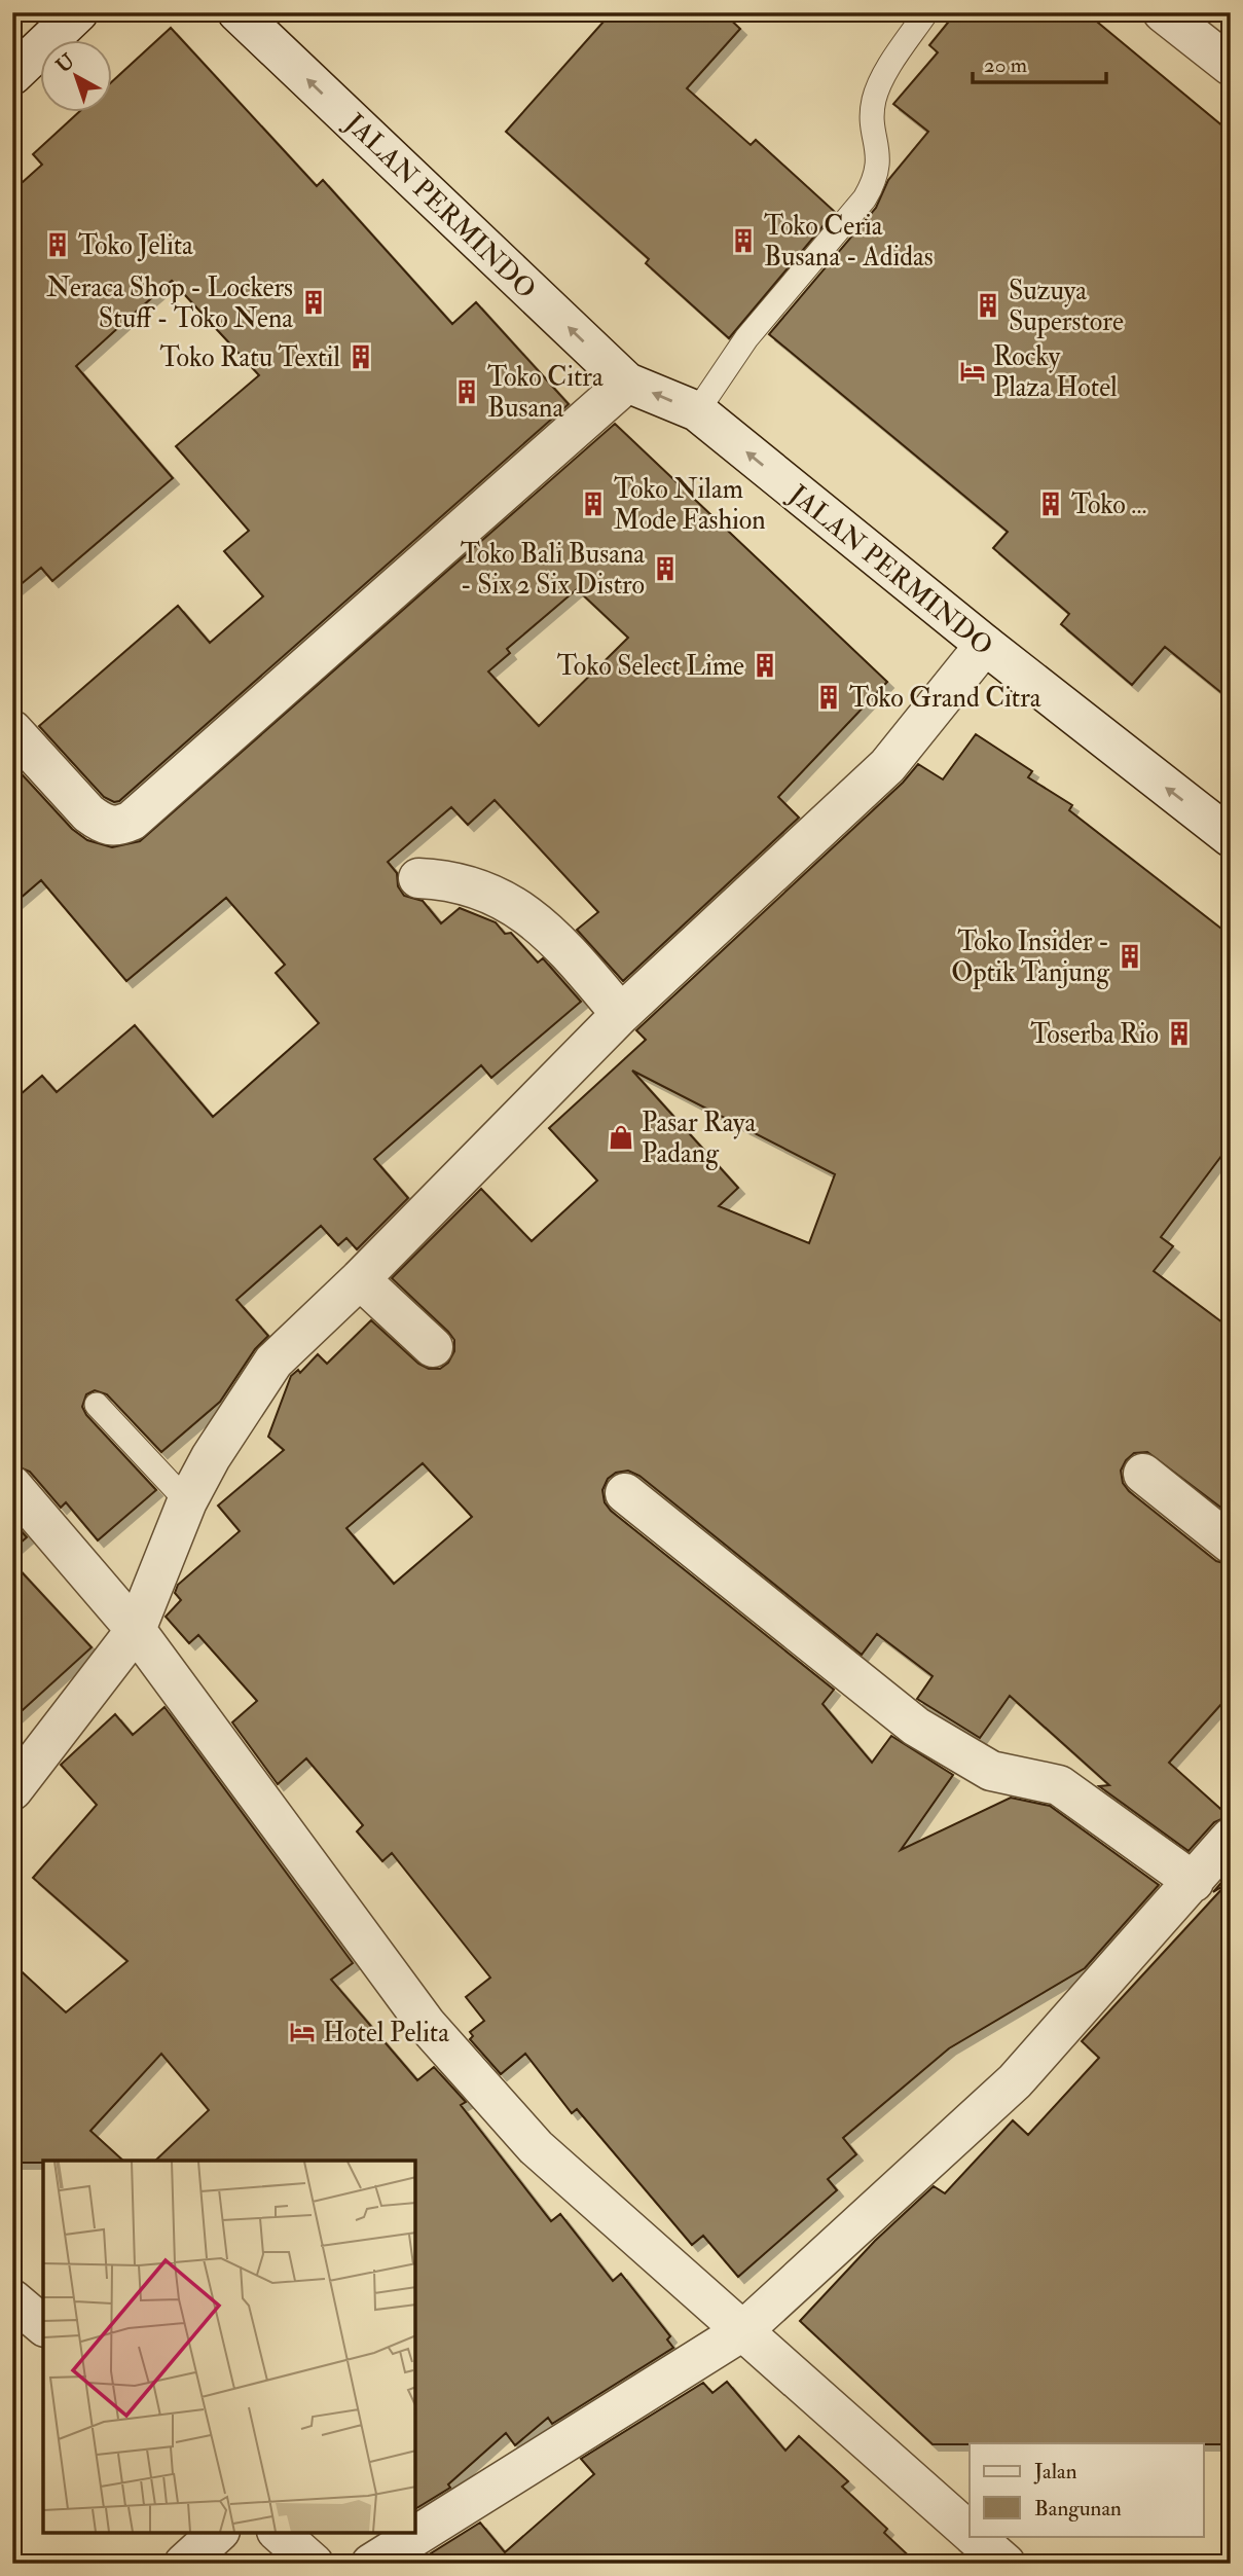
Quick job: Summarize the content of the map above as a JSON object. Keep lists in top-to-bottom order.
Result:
{
  "streets": {
    "street": ["JALAN PERMINDO"]
  },
  "one_way": ["JALAN PERMINDO"],
  "places": {
    "building": [
      "Toko Ceria Busana - Adidas",
      "Toko Jelita",
      "Neraca Shop - Lockers Stuff - Toko Nena",
      "Suzuya Superstore",
      "Toko Ratu Textil",
      "Toko Citra Busana",
      "Toko Nilam Mode Fashion",
      "Toko ...",
      "Toko Bali Busana - Six 2 Six Distro",
      "Toko Select Lime",
      "Toko Grand Citra",
      "Toko Insider - Optik Tanjung",
      "Toserba Rio"
    ],
    "hotel": ["Rocky Plaza Hotel", "Hotel Pelita"],
    "shop": ["Pasar Raya Padang"]
  },
  "legend": ["Jalan", "Bangunan"],
  "scale_bar": "20 m",
  "north": "top left"
}
